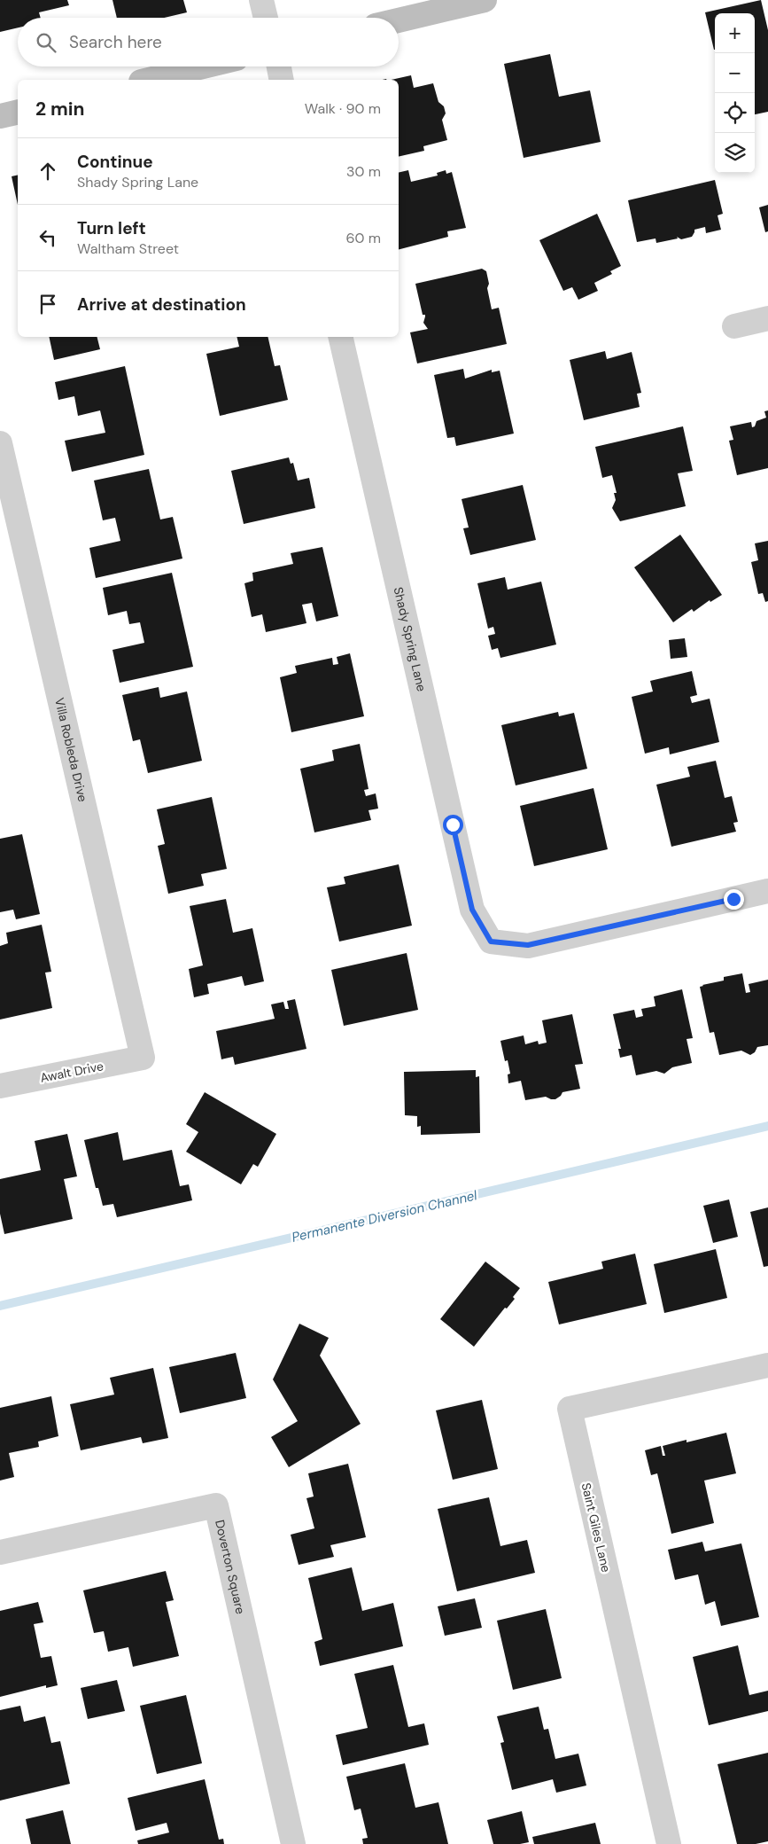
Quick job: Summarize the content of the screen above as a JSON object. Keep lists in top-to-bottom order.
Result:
{
  "streets": {
    "street": [
      "Shady Spring Lane",
      "Villa Robleda Drive",
      "Awalt Drive",
      "Saint Giles Lane",
      "Doverton Square"
    ]
  },
  "crossings": [
    ["Villa Robleda Drive", "Awalt Drive"]
  ],
  "water": ["Permanente Diversion Channel"],
  "page": {
    "map_buttons": ["+", "−"],
    "search": "Search here",
    "heading": ["2 min", "Walk · 90 m"],
    "list": [
      ["Continue", "Shady Spring Lane", "30 m"],
      ["Turn left", "Waltham Street", "60 m"],
      "Arrive at destination"
    ]
  }
}
